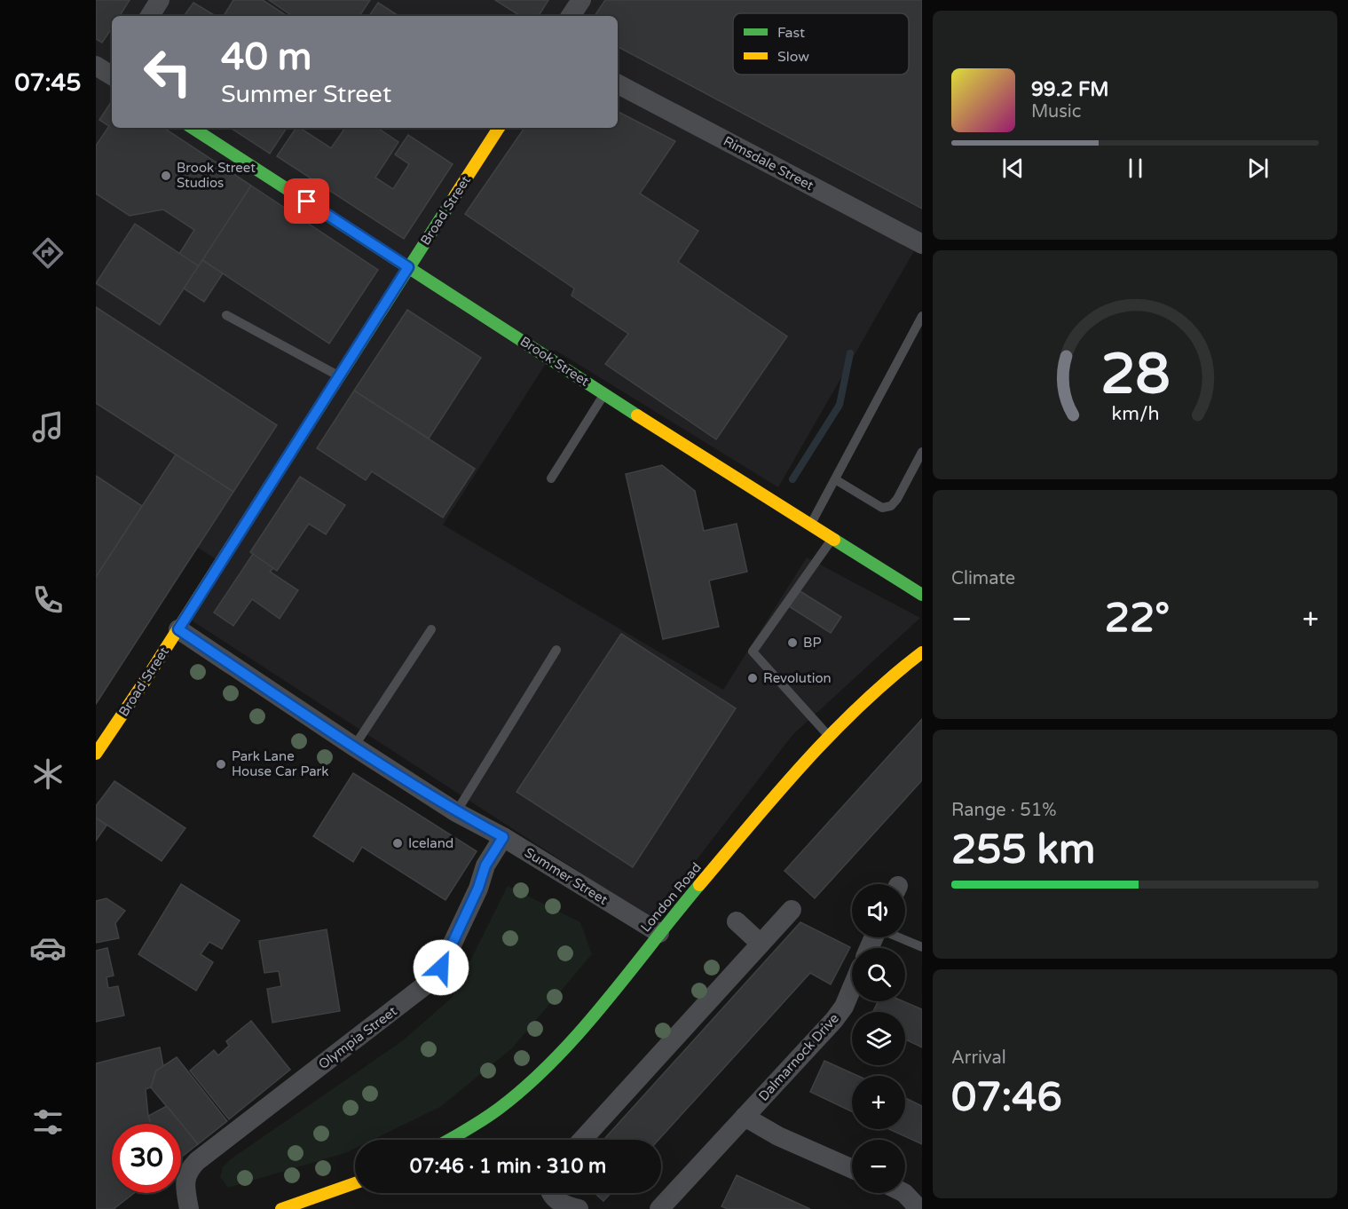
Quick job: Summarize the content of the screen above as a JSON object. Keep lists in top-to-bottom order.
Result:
{
  "streets": {
    "street": [
      "Rimsdale Street",
      "Broad Street",
      "Brook Street",
      "Summer Street",
      "London Road",
      "Olympia Street",
      "Dalmarnock Drive"
    ]
  },
  "crossings": [
    ["Broad Street", "Brook Street"],
    ["Broad Street", "Summer Street"],
    ["Summer Street", "London Road"],
    ["Summer Street", "Olympia Street"]
  ],
  "places": [
    "Brook Street Studios",
    "BP",
    "Revolution",
    "Park Lane House Car Park",
    "Iceland"
  ],
  "legend": ["Fast", "Slow"],
  "page": {
    "tabs": "07:45",
    "turn": ["40 m", "Summer Street"],
    "song": ["99.2 FM", "Music"],
    "tile": [
      "Climate",
      ["Range · 51%", "255 km"],
      ["Arrival", "07:46"]
    ],
    "heat": ["−", "22°", "+"],
    "map_buttons": ["+", "−"],
    "limit": "30",
    "trip": "07:46 · 1 min · 310 m",
    "gauge": ["28", "km/h"]
  }
}
